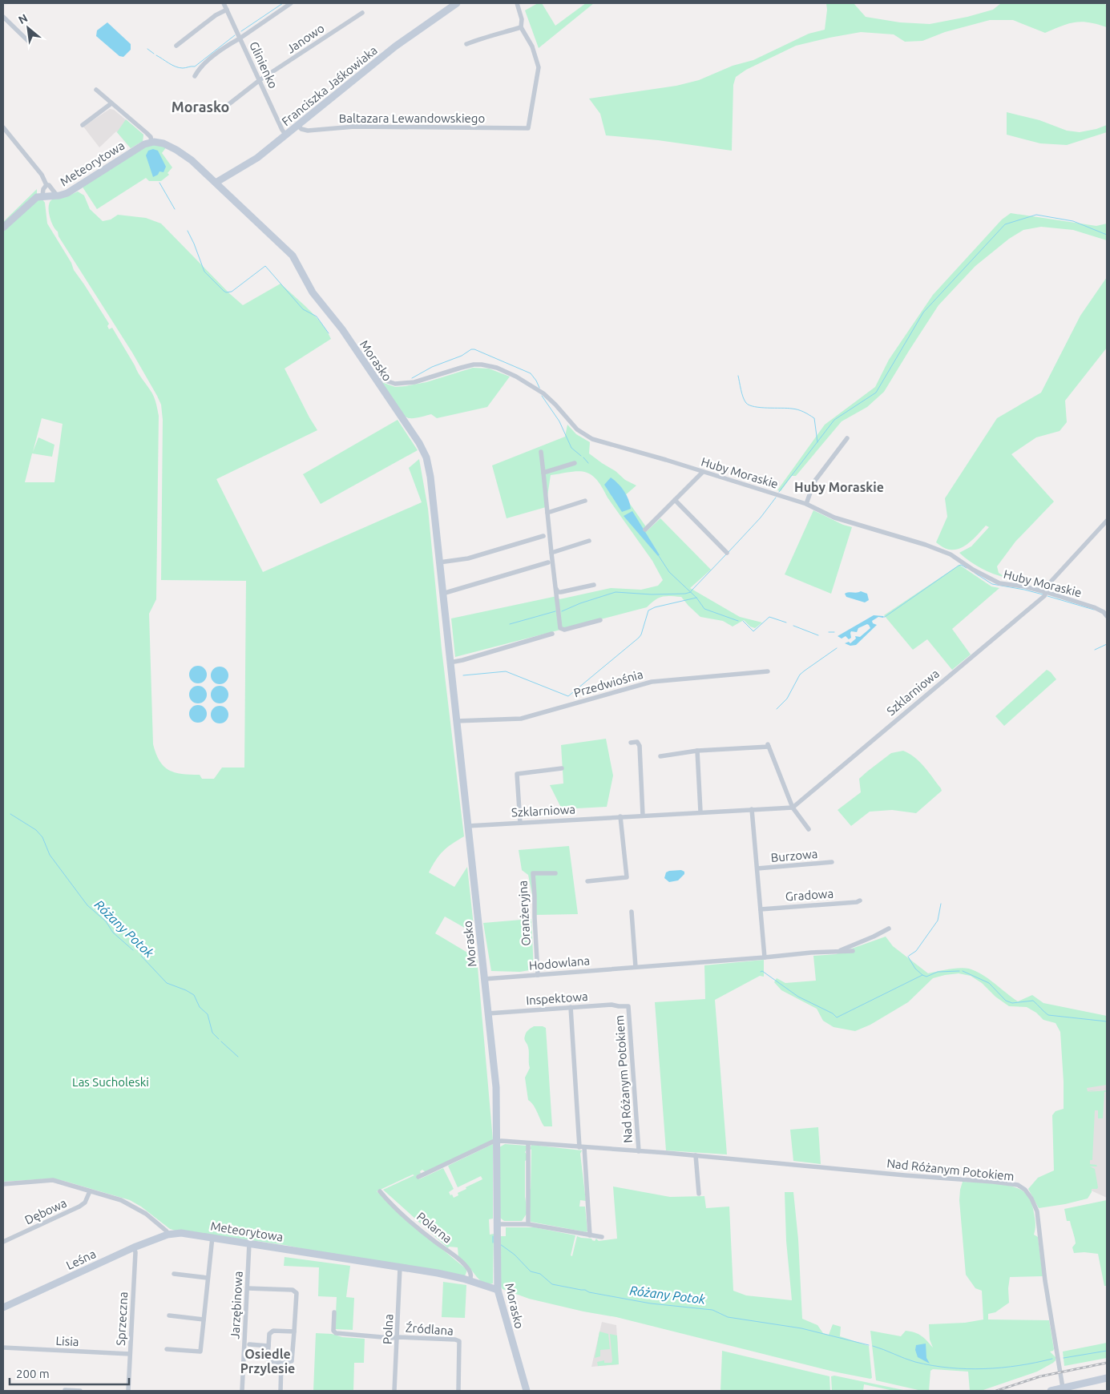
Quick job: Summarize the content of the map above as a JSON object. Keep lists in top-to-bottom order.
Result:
{
  "streets": {
    "street": [
      "Janowo",
      "Glinienko",
      "Franciszka Jaśkowiaka",
      "Baltazara Lewandowskiego",
      "Meteorytowa",
      "Morasko",
      "Huby Moraskie",
      "Przedwiośnia",
      "Szklarniowa",
      "Burzowa",
      "Gradowa",
      "Oranżeryjna",
      "Hodowlana",
      "Inspektowa",
      "Nad Różanym Potokiem",
      "Dębowa",
      "Polarna",
      "Leśna",
      "Jarzębinowa",
      "Sprzeczna",
      "Polna",
      "Źródlana",
      "Lisia"
    ]
  },
  "crossings": [
    ["Janowo", "Glinienko"],
    ["Glinienko", "Franciszka Jaśkowiaka"],
    ["Franciszka Jaśkowiaka", "Baltazara Lewandowskiego"],
    ["Franciszka Jaśkowiaka", "Morasko"],
    ["Meteorytowa", "Morasko"],
    ["Meteorytowa", "Polarna"],
    ["Meteorytowa", "Leśna"],
    ["Meteorytowa", "Jarzębinowa"],
    ["Meteorytowa", "Polna"],
    ["Morasko", "Huby Moraskie"],
    ["Morasko", "Przedwiośnia"],
    ["Morasko", "Szklarniowa"],
    ["Morasko", "Hodowlana"],
    ["Morasko", "Inspektowa"],
    ["Morasko", "Nad Różanym Potokiem"],
    ["Huby Moraskie", "Szklarniowa"],
    ["Oranżeryjna", "Hodowlana"],
    ["Inspektowa", "Nad Różanym Potokiem"],
    ["Leśna", "Sprzeczna"],
    ["Sprzeczna", "Lisia"],
    ["Polna", "Źródlana"]
  ],
  "districts": ["Morasko", "Huby Moraskie", "Osiedle Przylesie"],
  "water": ["Różany Potok"],
  "parks": ["Las Sucholeski"],
  "scale_bar": "200 m",
  "north": "top left"
}
